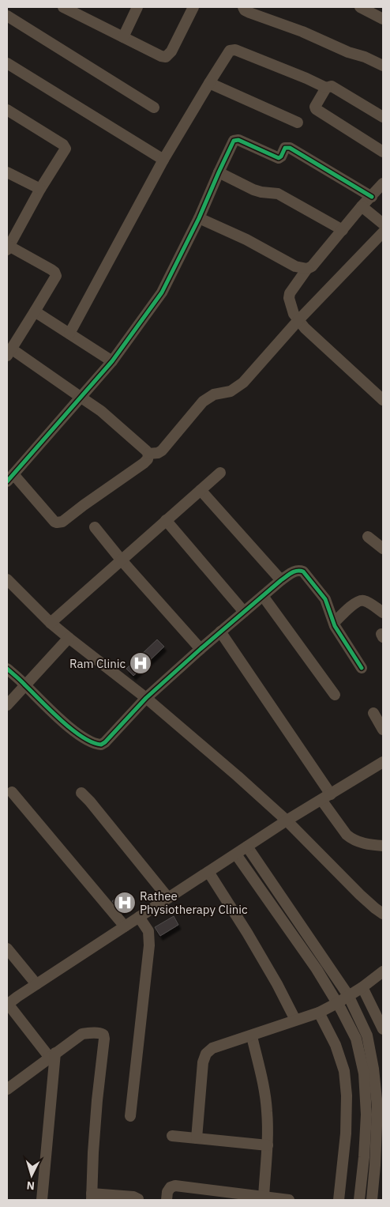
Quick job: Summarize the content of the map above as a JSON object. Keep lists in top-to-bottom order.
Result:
{
  "places": {
    "hospital": ["Ram Clinic", "Rathee Physiotherapy Clinic"]
  },
  "north": "bottom"
}
